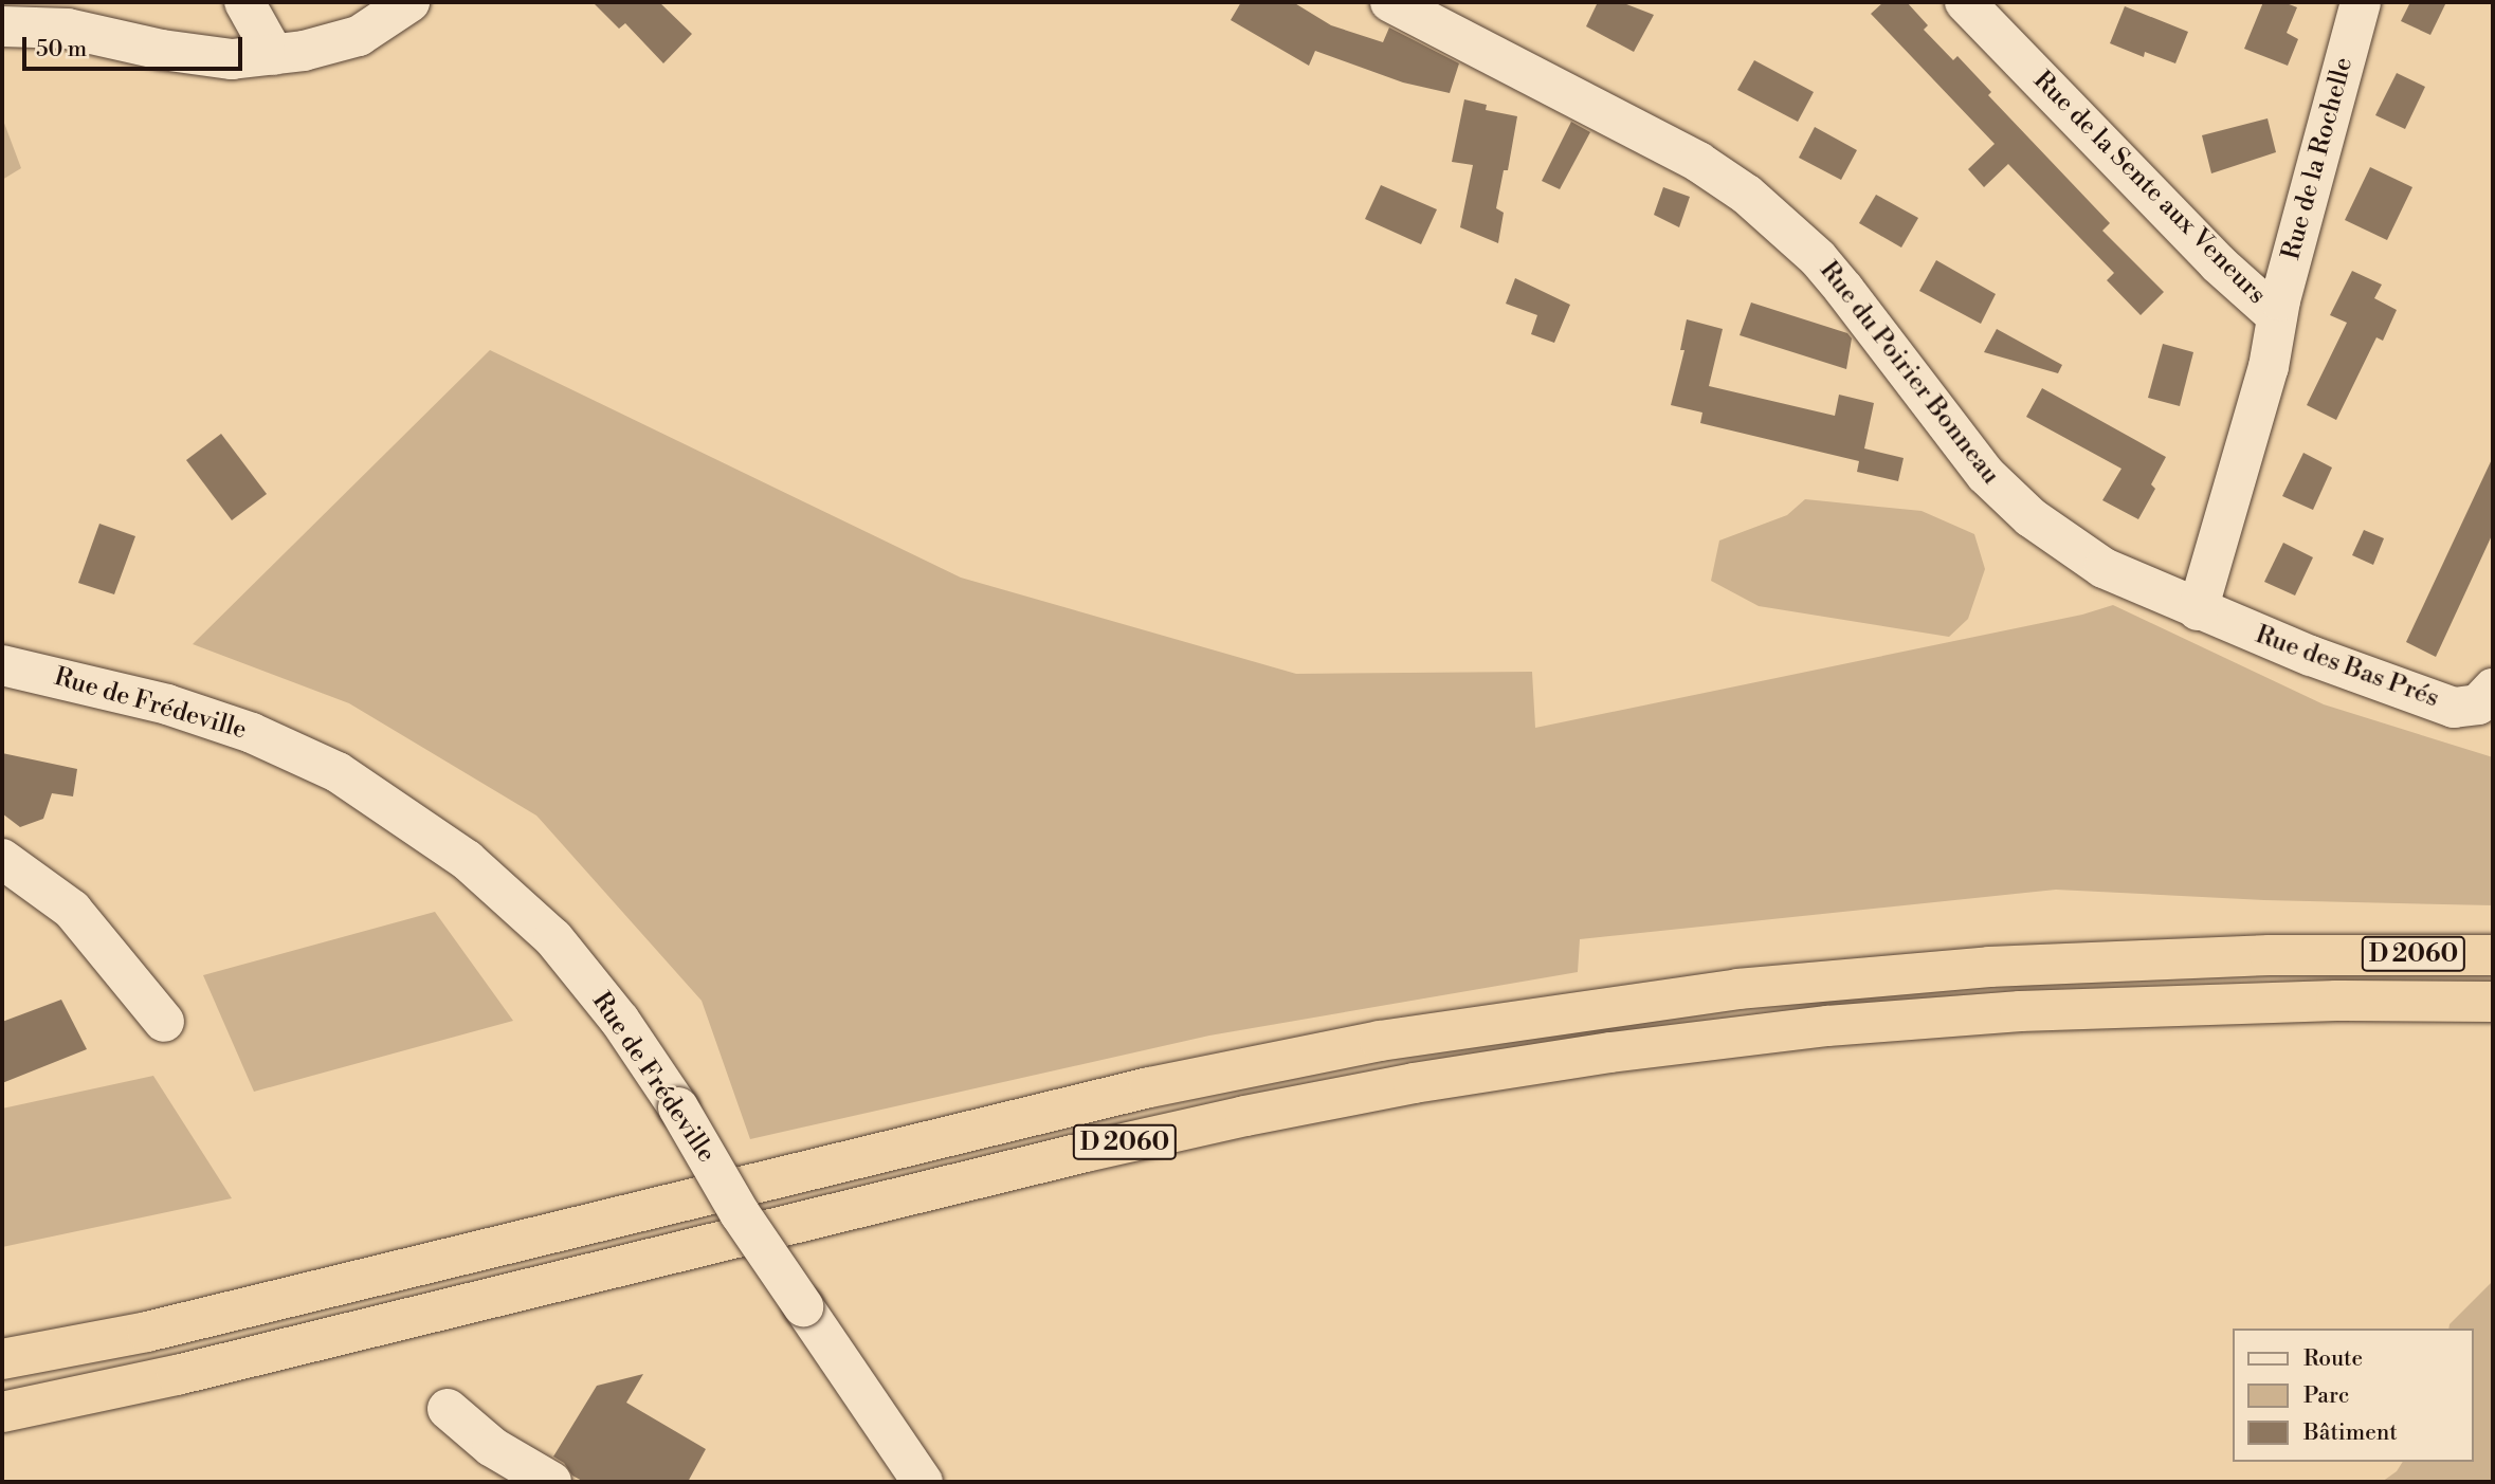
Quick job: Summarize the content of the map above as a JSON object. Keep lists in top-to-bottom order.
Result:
{
  "streets": {
    "highway": ["D 2060"],
    "street": [
      "Rue de la Rochelle",
      "Rue de la Sente aux Veneurs",
      "Rue du Poirier Bonneau",
      "Rue des Bas Prés",
      "Rue de Frédeville"
    ]
  },
  "crossings": [
    ["Rue de la Rochelle", "Rue de la Sente aux Veneurs"],
    ["Rue de la Sente aux Veneurs", "Rue du Poirier Bonneau"],
    ["Rue de la Sente aux Veneurs", "Rue des Bas Prés"],
    ["Rue du Poirier Bonneau", "Rue des Bas Prés"]
  ],
  "legend": ["Route", "Parc", "Bâtiment"],
  "scale_bar": "50 m"
}
